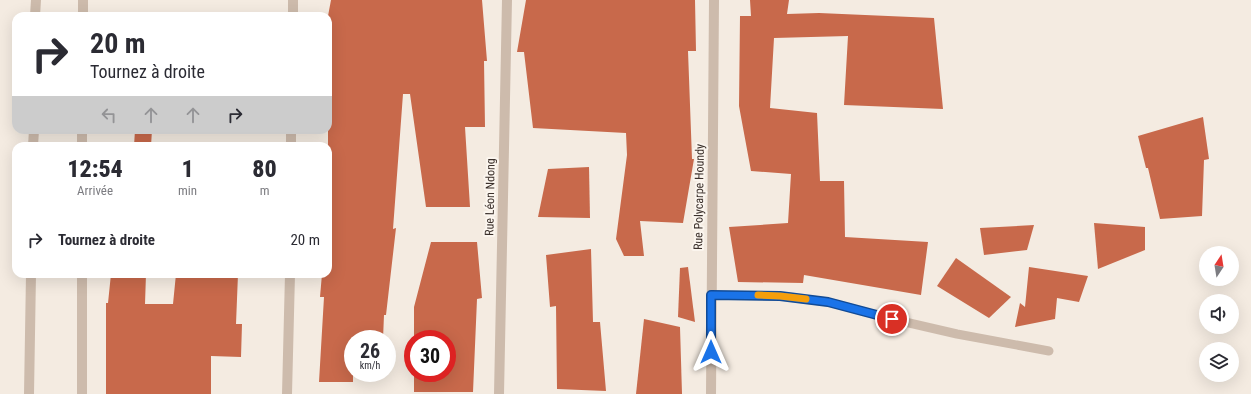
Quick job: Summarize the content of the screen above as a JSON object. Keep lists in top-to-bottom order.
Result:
{
  "streets": {
    "street": ["Rue Léon Ndong", "Rue Polycarpe Houndy"]
  },
  "north": "top",
  "page": {
    "turn": ["20 m", "Tournez à droite"],
    "eta": [
      "12:54",
      "Arrivée",
      "1",
      "min",
      "80",
      "m"
    ],
    "list": [
      {
        "name": "Tournez à droite",
        "value": "20 m"
      }
    ],
    "speed": "26 km/h",
    "limit": "30"
  }
}
